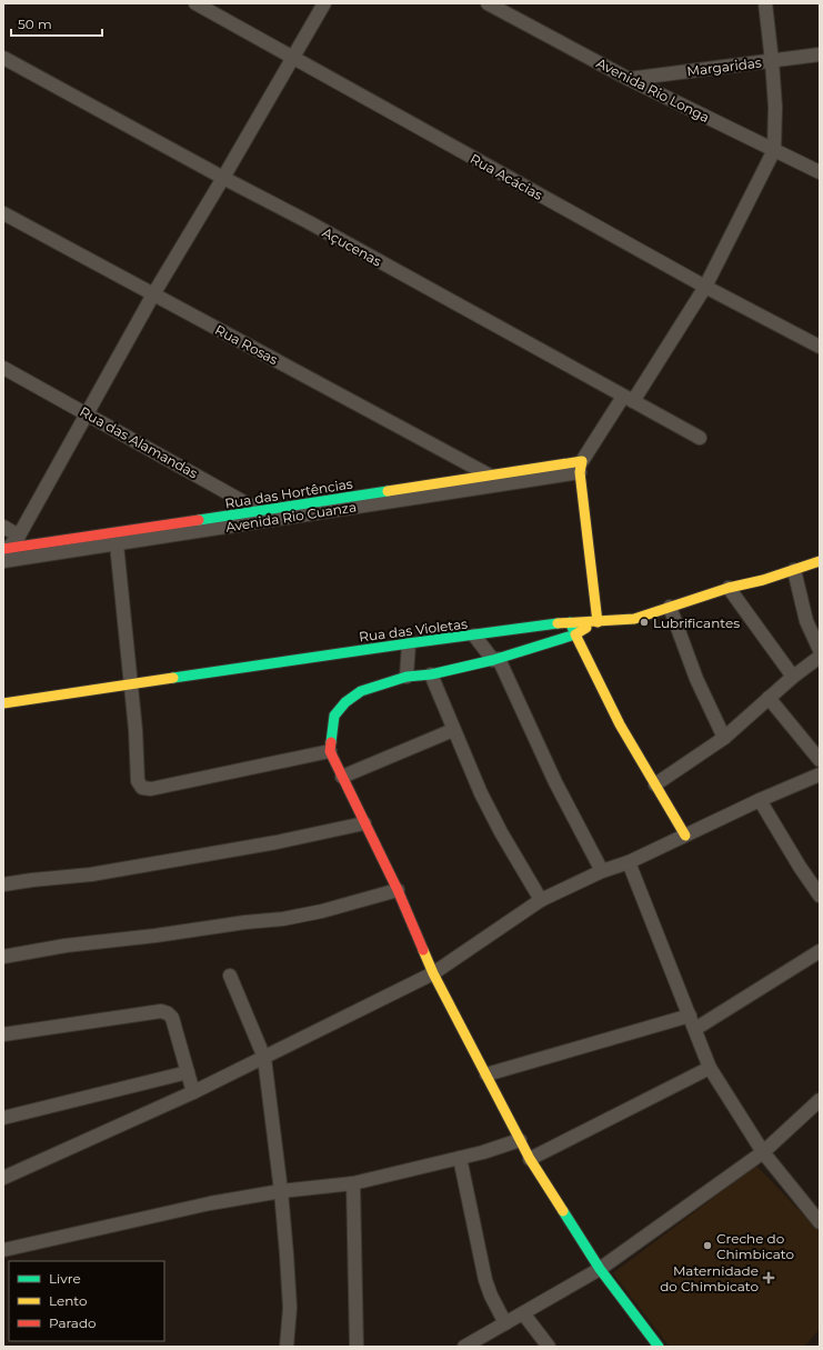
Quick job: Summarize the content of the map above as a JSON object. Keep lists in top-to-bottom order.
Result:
{
  "streets": {
    "street": [
      "Margaridas",
      "Avenida Rio Longa",
      "Rua Acácias",
      "Açucenas",
      "Rua Rosas",
      "Rua das Alamandas",
      "Rua das Hortências",
      "Avenida Rio Cuanza",
      "Rua das Violetas"
    ]
  },
  "crossings": [
    ["Margaridas", "Avenida Rio Longa"],
    ["Rua Rosas", "Rua das Hortências"],
    ["Rua das Alamandas", "Rua das Hortências"],
    ["Rua das Alamandas", "Avenida Rio Cuanza"],
    ["Rua das Hortências", "Avenida Rio Cuanza"]
  ],
  "places": {
    "other": ["Lubrificantes", "Creche do Chimbicato"],
    "health": ["Maternidade do Chimbicato"]
  },
  "legend": ["Livre", "Lento", "Parado"],
  "scale_bar": "50 m"
}
